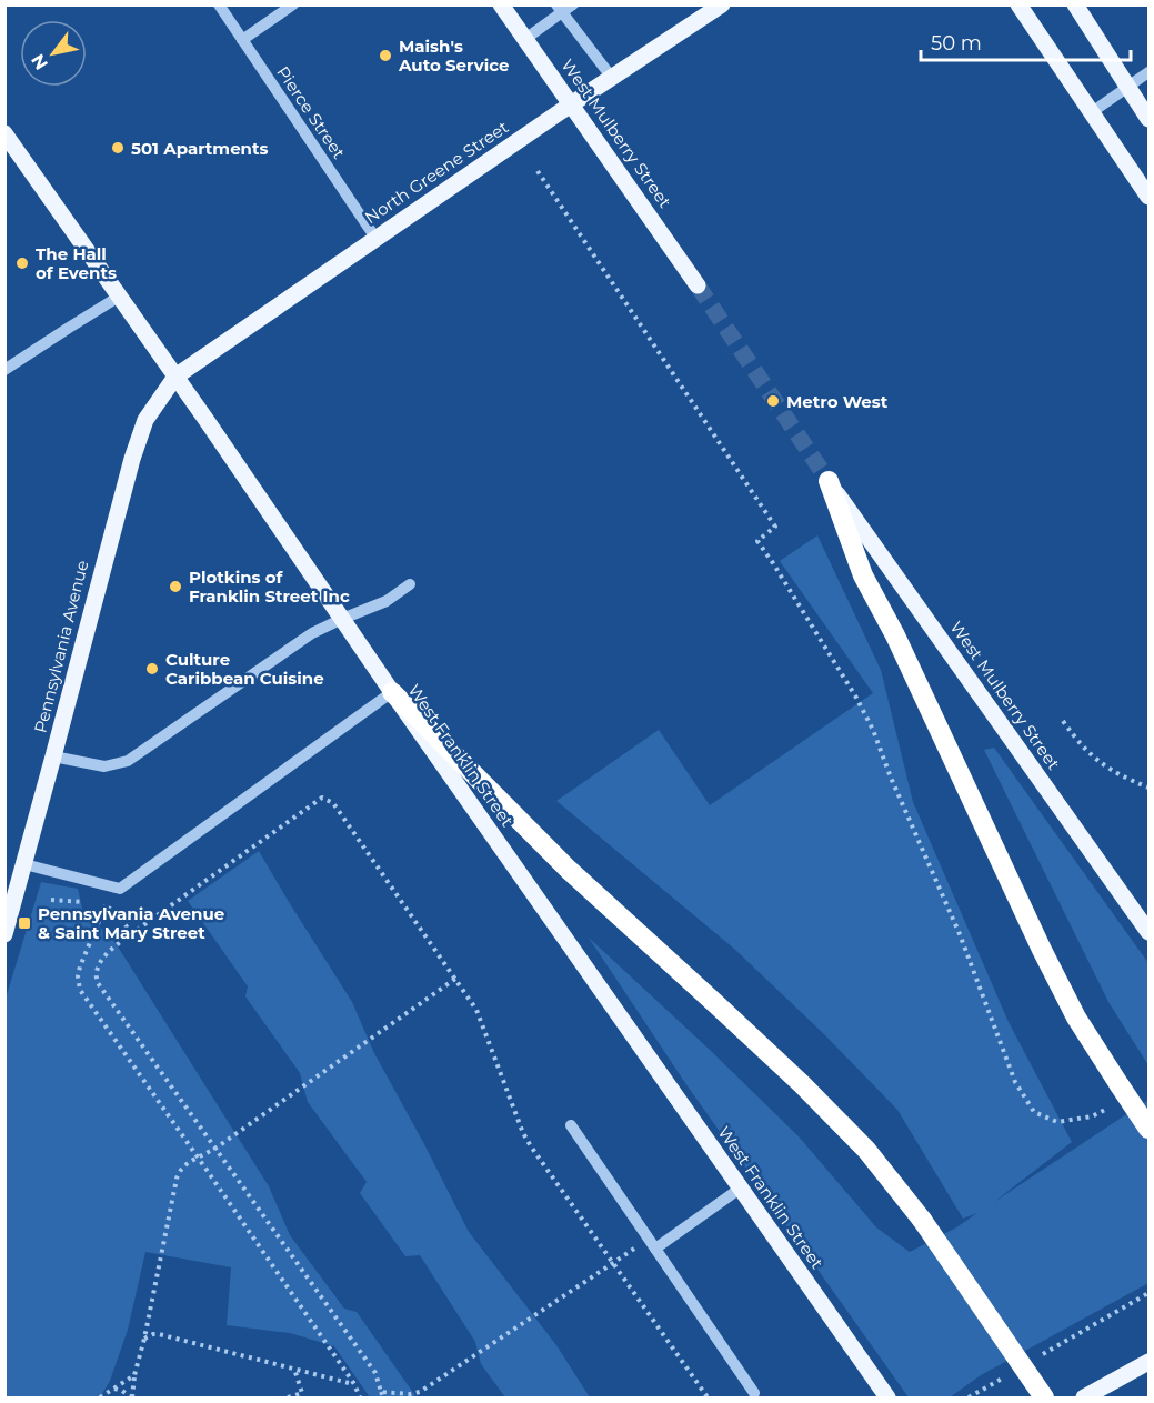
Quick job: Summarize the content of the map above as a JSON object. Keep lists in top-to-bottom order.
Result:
{
  "streets": {
    "main road": [
      "West Mulberry Street",
      "North Greene Street",
      "Pennsylvania Avenue",
      "West Franklin Street"
    ],
    "street": ["Pierce Street"]
  },
  "crossings": [
    ["Pierce Street", "North Greene Street"],
    ["West Mulberry Street", "North Greene Street"],
    ["North Greene Street", "Pennsylvania Avenue"],
    ["North Greene Street", "West Franklin Street"],
    ["Pennsylvania Avenue", "West Franklin Street"]
  ],
  "places": {
    "other": [
      "Maish's Auto Service",
      "501 Apartments",
      "The Hall of Events",
      "Metro West",
      "Plotkins of Franklin Street Inc",
      "Culture Caribbean Cuisine"
    ],
    "transit": ["Pennsylvania Avenue & Saint Mary Street"]
  },
  "scale_bar": "50 m",
  "north": "bottom left"
}
